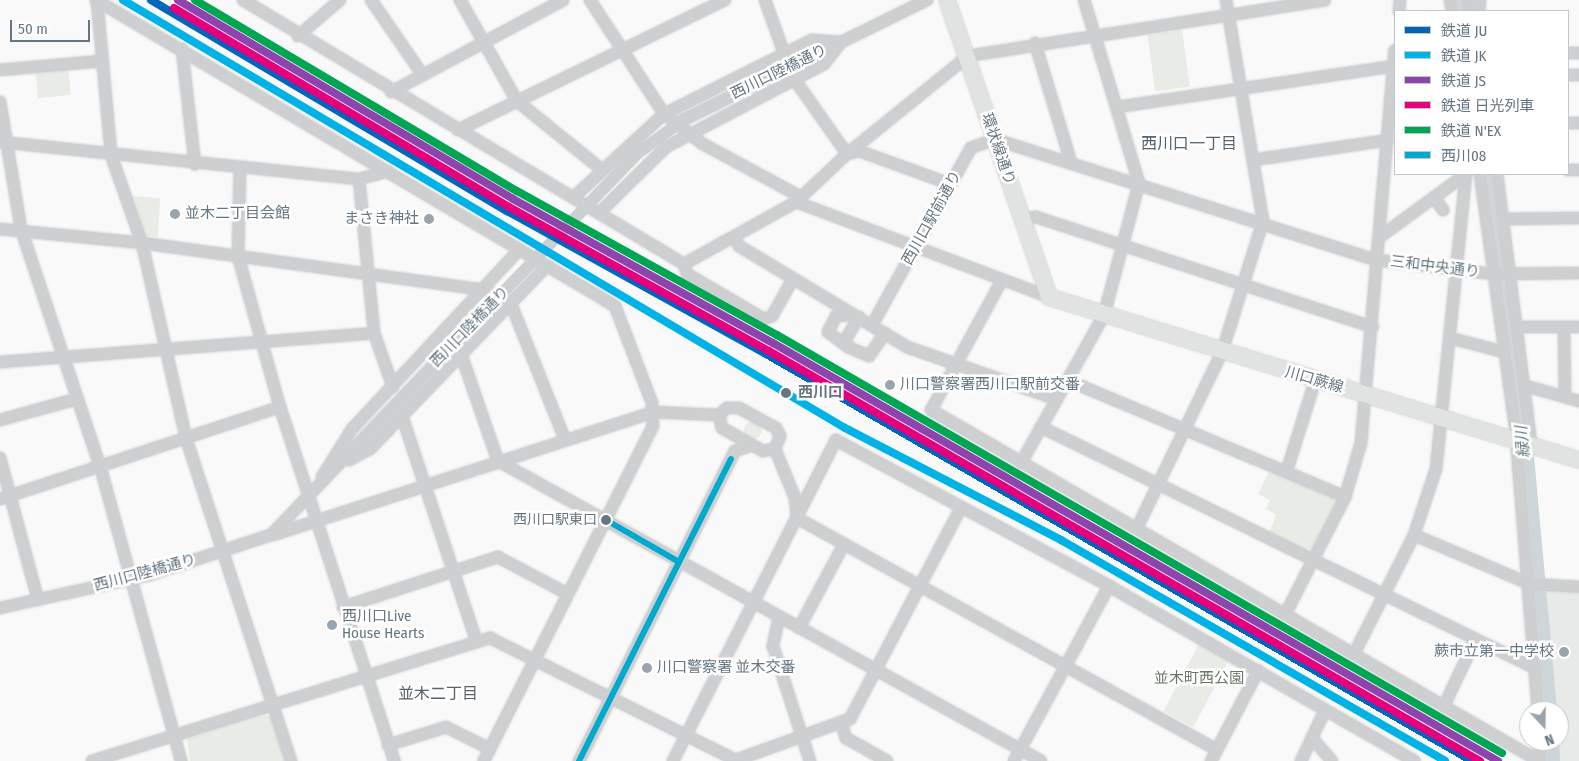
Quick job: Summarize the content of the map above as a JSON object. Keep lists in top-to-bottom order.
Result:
{
  "streets": {
    "main road": ["環状線通り", "川口蕨線"],
    "street": ["西川口陸橋通り", "西川口駅前通り", "三和中央通り"]
  },
  "crossings": [
    ["環状線通り", "西川口駅前通り"],
    ["環状線通り", "三和中央通り"],
    ["環状線通り", "川口蕨線"],
    ["西川口駅前通り", "三和中央通り"]
  ],
  "districts": ["西川口一丁目", "並木二丁目"],
  "water": ["緑川"],
  "parks": ["並木町西公園"],
  "places": [
    "並木二丁目会館",
    "まさき神社",
    "川口警察署西川口駅前交番",
    "西川口",
    "西川口駅東口",
    "西川口Live House Hearts",
    "蕨市立第一中学校",
    "川口警察署 並木交番"
  ],
  "lines": [
    "rail line JU",
    "rail line JK",
    "rail line JS",
    "rail line N'EX",
    "rail line 日光列車",
    "transit line 西川08"
  ],
  "legend": [
    "鉄道 JU",
    "鉄道 JK",
    "鉄道 JS",
    "鉄道 日光列車",
    "鉄道 N'EX",
    "西川08"
  ],
  "scale_bar": "50 m",
  "north": "bottom"
}
